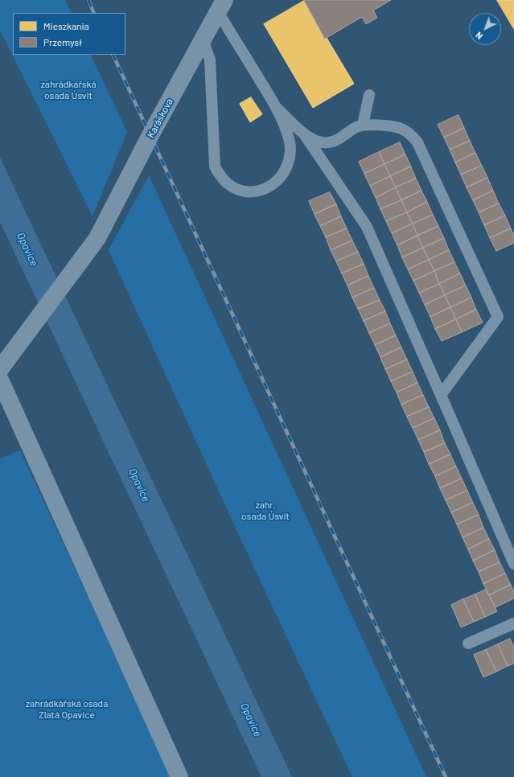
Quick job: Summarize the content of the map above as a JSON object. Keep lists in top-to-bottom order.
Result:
{
  "streets": {
    "street": ["Karáskova"]
  },
  "water": ["Opavice"],
  "parks": ["zahrádkářská osada Úsvit", "zahr. osada Úsvit", "zahrádkářská osada Zlatá Opavice"],
  "legend": ["Mieszkania", "Przemysł"],
  "north": "bottom left"
}
